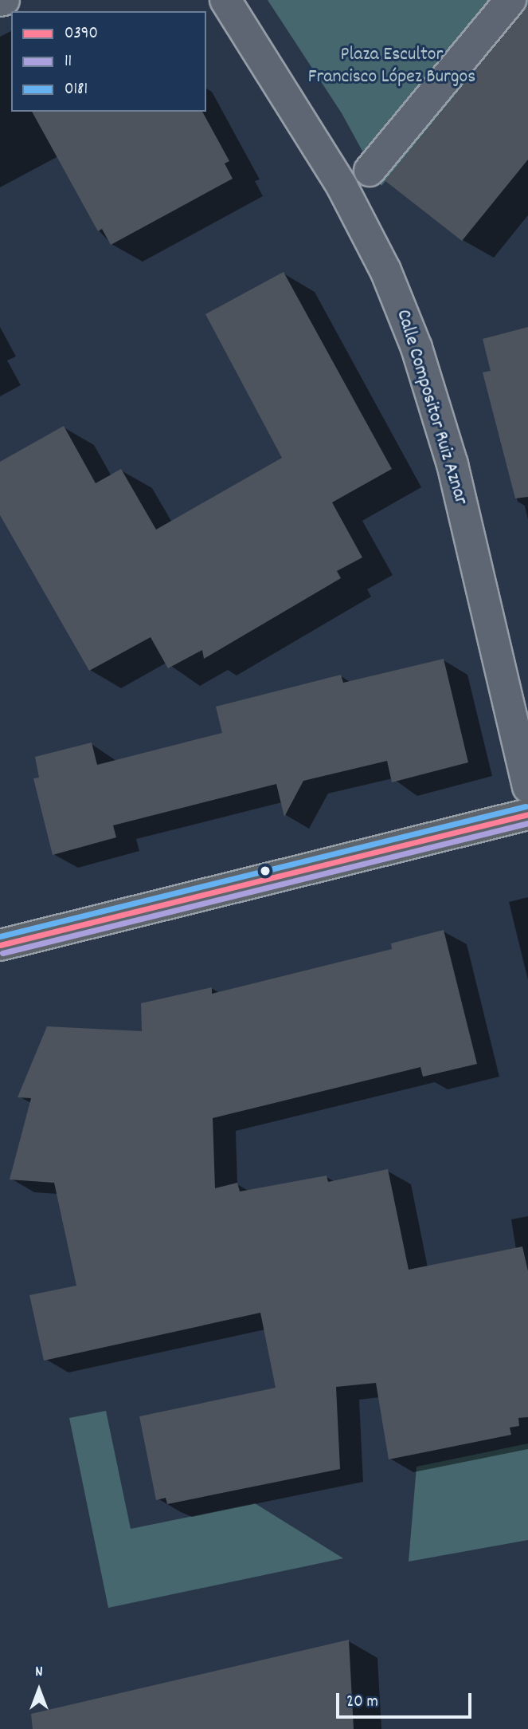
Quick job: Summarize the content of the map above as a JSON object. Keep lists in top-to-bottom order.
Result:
{
  "streets": {
    "street": ["Calle Compositor Ruiz Aznar"]
  },
  "parks": ["Plaza Escultor Francisco López Burgos"],
  "lines": ["transit line 0181", "transit line 0390", "transit line 11"],
  "legend": ["0390", "11", "0181"],
  "scale_bar": "20 m",
  "north": "top"
}
